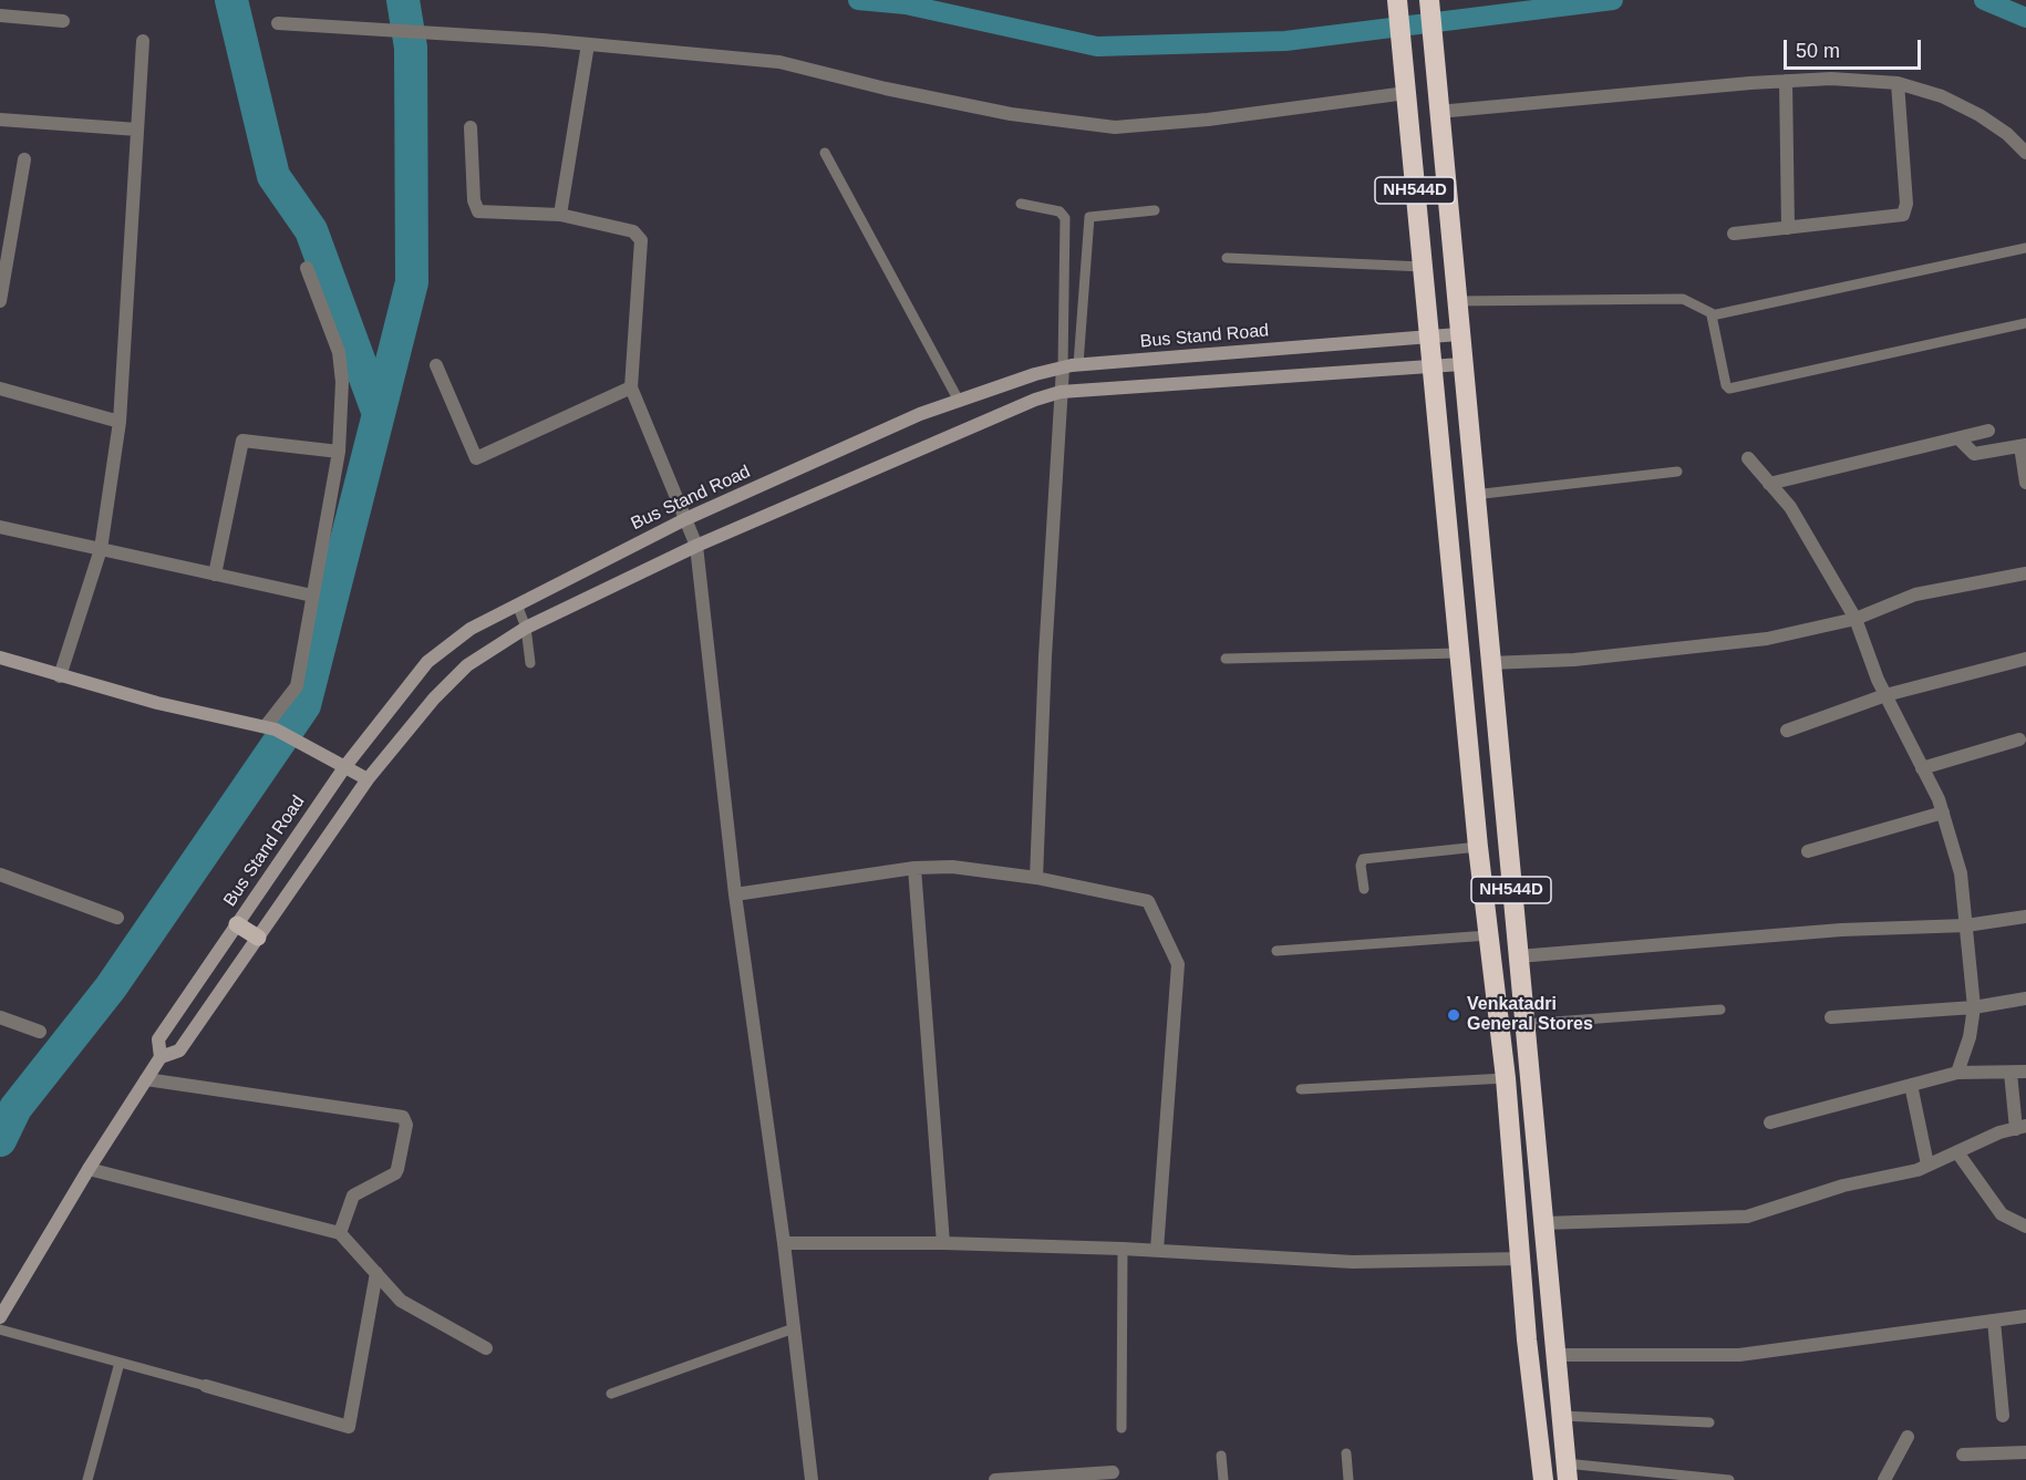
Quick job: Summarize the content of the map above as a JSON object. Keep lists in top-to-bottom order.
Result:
{
  "streets": {
    "highway": ["NH544D"],
    "street": ["Bus Stand Road"]
  },
  "crossings": [
    ["NH544D", "Bus Stand Road"]
  ],
  "places": ["Venkatadri General Stores"],
  "scale_bar": "50 m"
}
